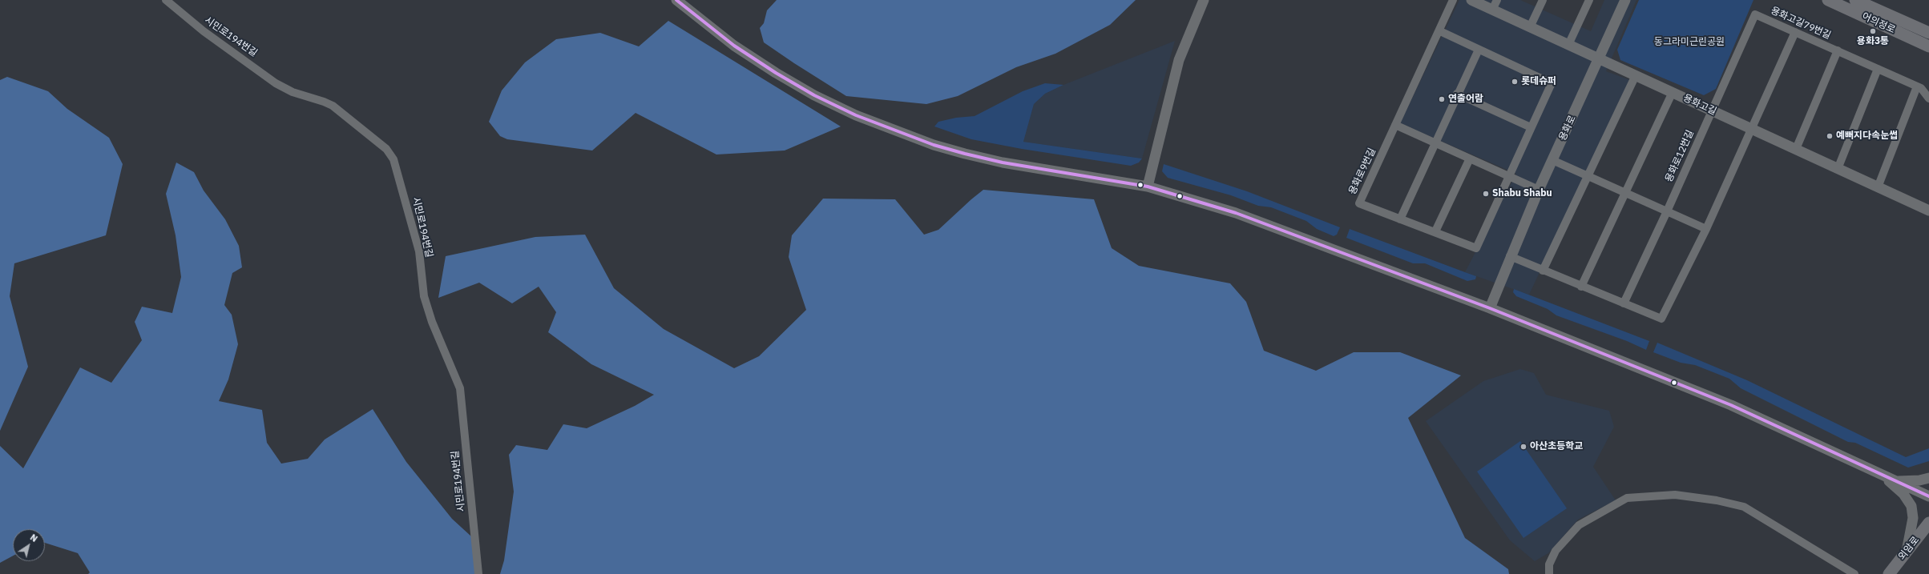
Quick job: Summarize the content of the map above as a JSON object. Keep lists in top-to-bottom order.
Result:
{
  "streets": {
    "main road": ["어의정로", "외암로"],
    "street": [
      "용화고길79번길",
      "시민로194번길",
      "용화고길",
      "용화로",
      "용화로12번길",
      "용화로9번길"
    ]
  },
  "crossings": [
    ["용화고길79번길", "용화고길"],
    ["용화고길79번길", "용화로12번길"],
    ["용화고길", "용화로"],
    ["용화고길", "용화로12번길"]
  ],
  "parks": ["동그라미근린공원"],
  "places": [
    "용화3통",
    "롯데슈퍼",
    "연출어람",
    "예뻐지다속눈썹",
    "Shabu Shabu",
    "아산초등학교"
  ],
  "north": "top right"
}
